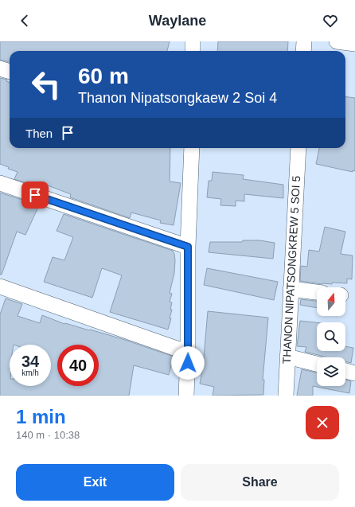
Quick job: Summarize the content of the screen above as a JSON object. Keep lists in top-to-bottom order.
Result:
{
  "streets": {
    "street": ["THANON NIPATSONGKREW 5 SOI 5"]
  },
  "north": "top",
  "page": {
    "header": "Waylane",
    "turn": ["60 m", "Thanon Nipatsongkaew 2 Soi 4"],
    "then": "Then",
    "speed": "34 km/h",
    "limit": "40",
    "heading": ["1 min", "140 m · 10:38"],
    "buttons": ["Exit", "Share"]
  }
}
